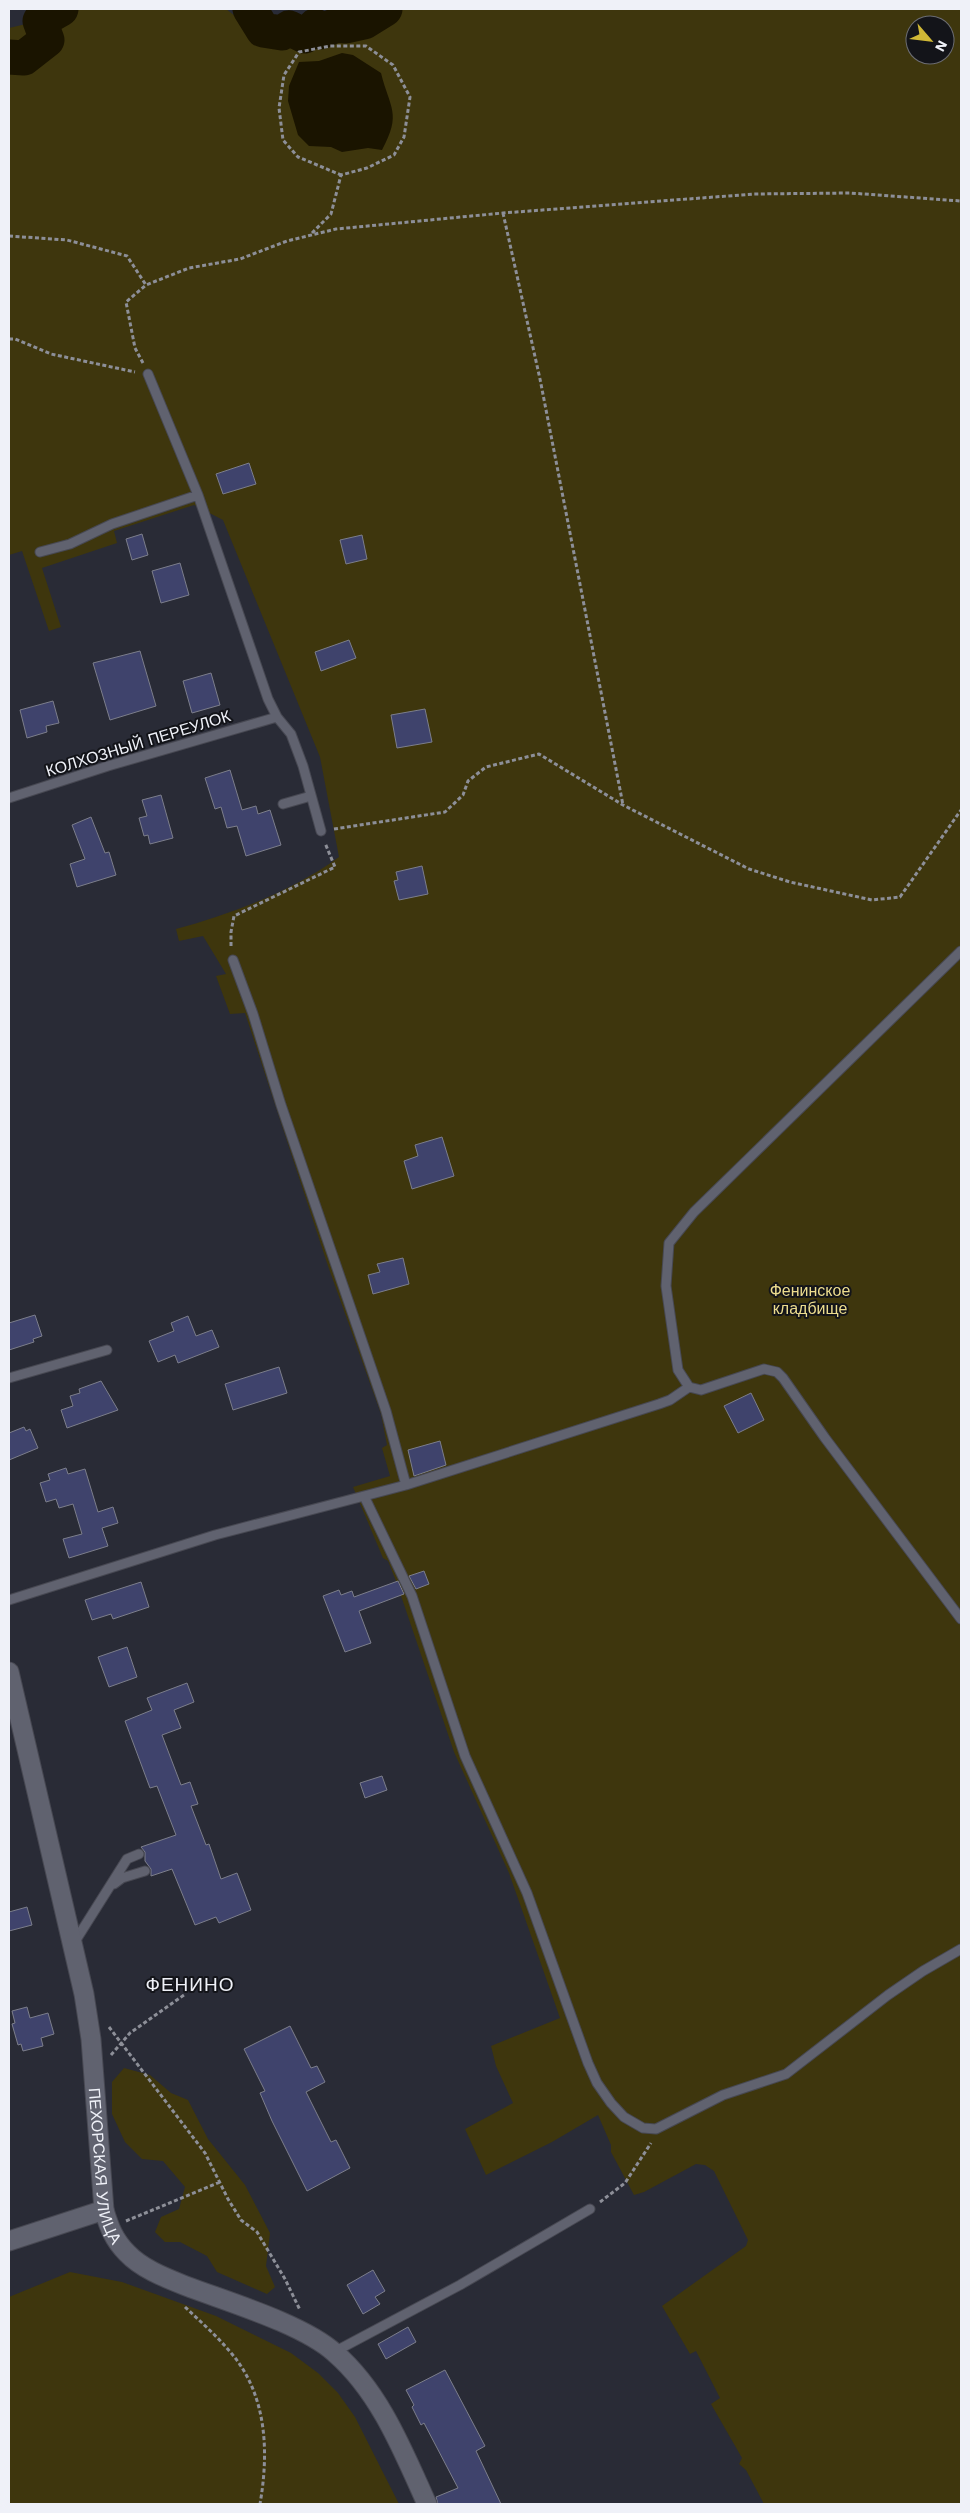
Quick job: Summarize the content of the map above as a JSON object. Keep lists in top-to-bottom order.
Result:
{
  "streets": {
    "street": ["ПЕХОРСКАЯ УЛИЦА"],
    "lane": ["КОЛХОЗНЫЙ ПЕРЕУЛОК"]
  },
  "districts": ["ФЕНИНО"],
  "parks": ["Фенинское кладбище"],
  "north": "bottom right"
}
